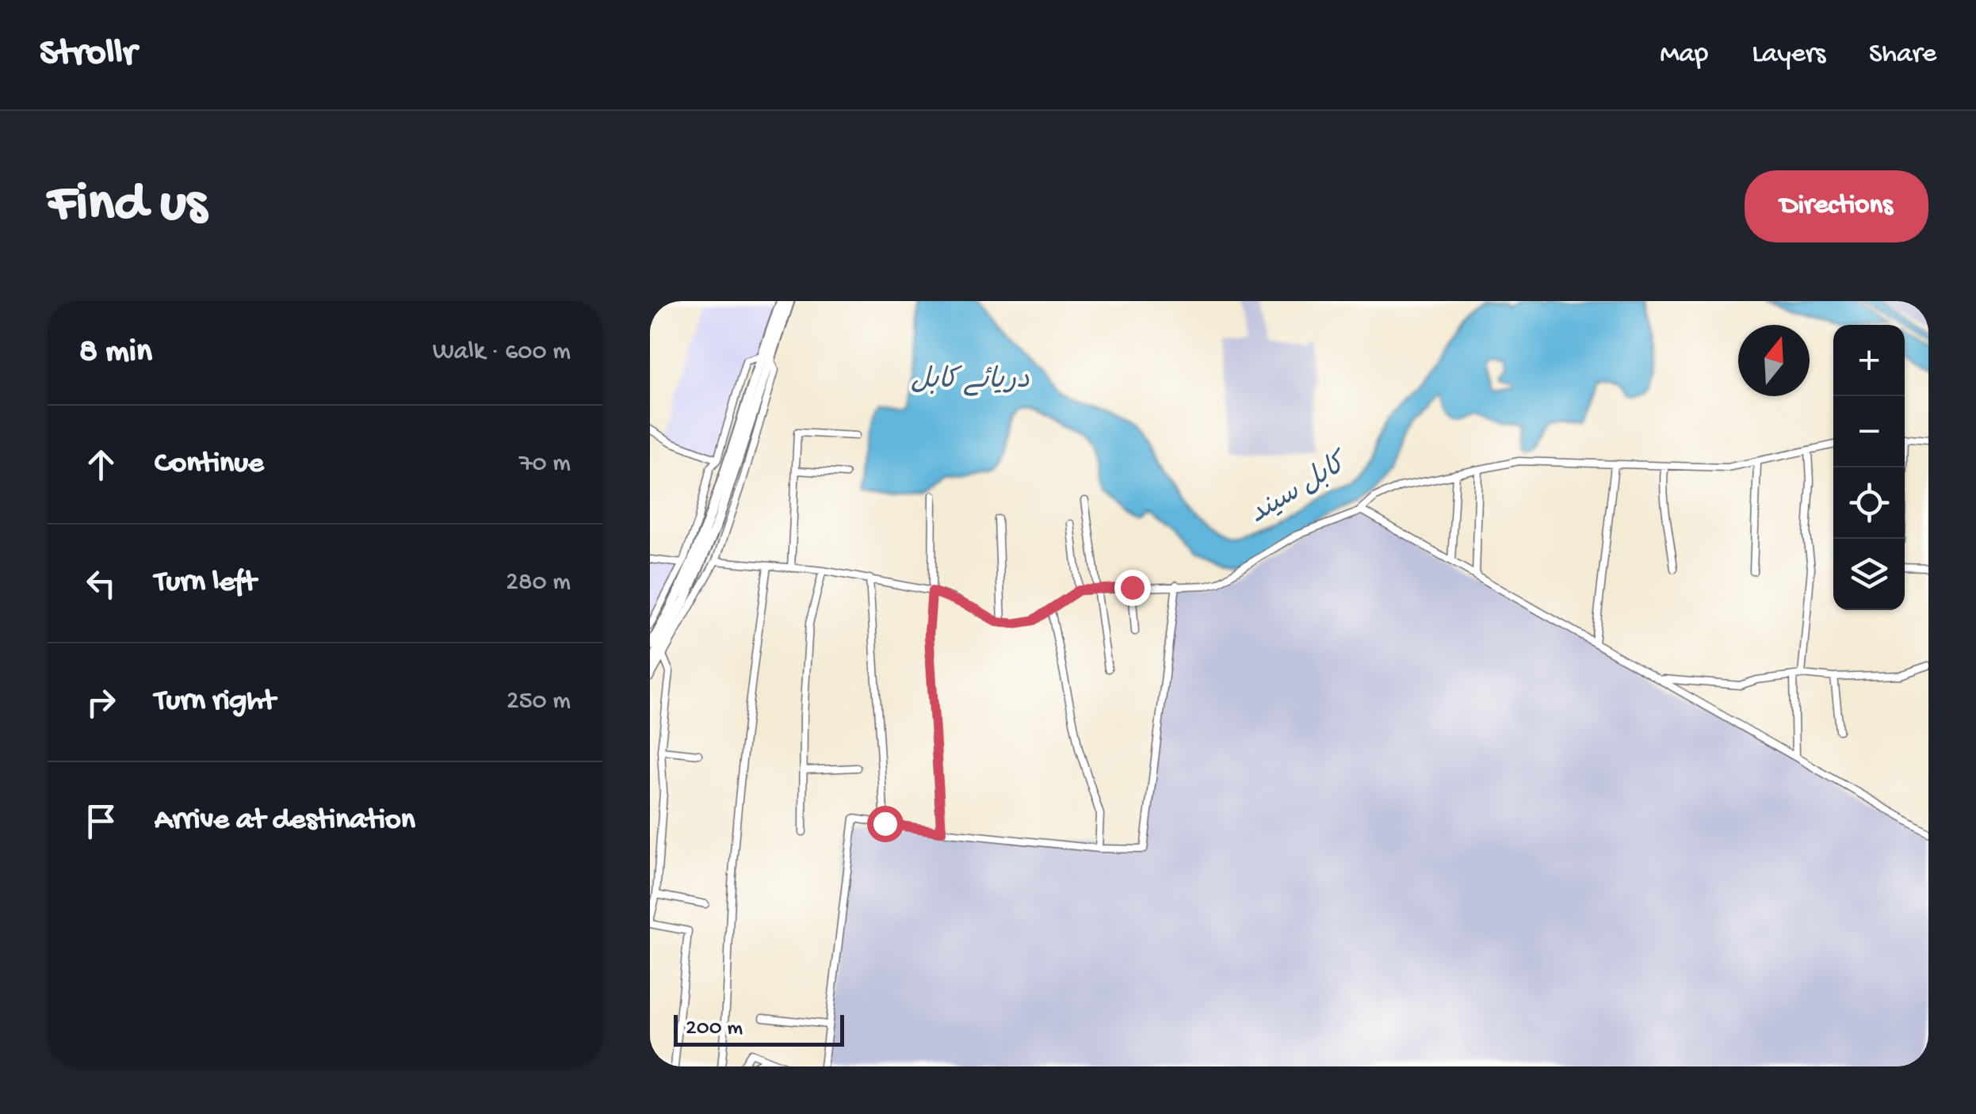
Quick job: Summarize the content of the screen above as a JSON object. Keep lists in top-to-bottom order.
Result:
{
  "water": ["دریائے کابل", "کابل سيند"],
  "scale_bar": "200 m",
  "north": "top",
  "page": {
    "header": "Strollr",
    "nav": ["Map", "Layers", "Share"],
    "buttons": "Directions",
    "title": "Find us",
    "heading": ["8 min", "Walk · 600 m"],
    "map_buttons": ["+", "−"],
    "list": [
      ["Continue", "70 m"],
      ["Turn left", "280 m"],
      ["Turn right", "250 m"],
      "Arrive at destination"
    ],
    "scale": "200 m"
  }
}
